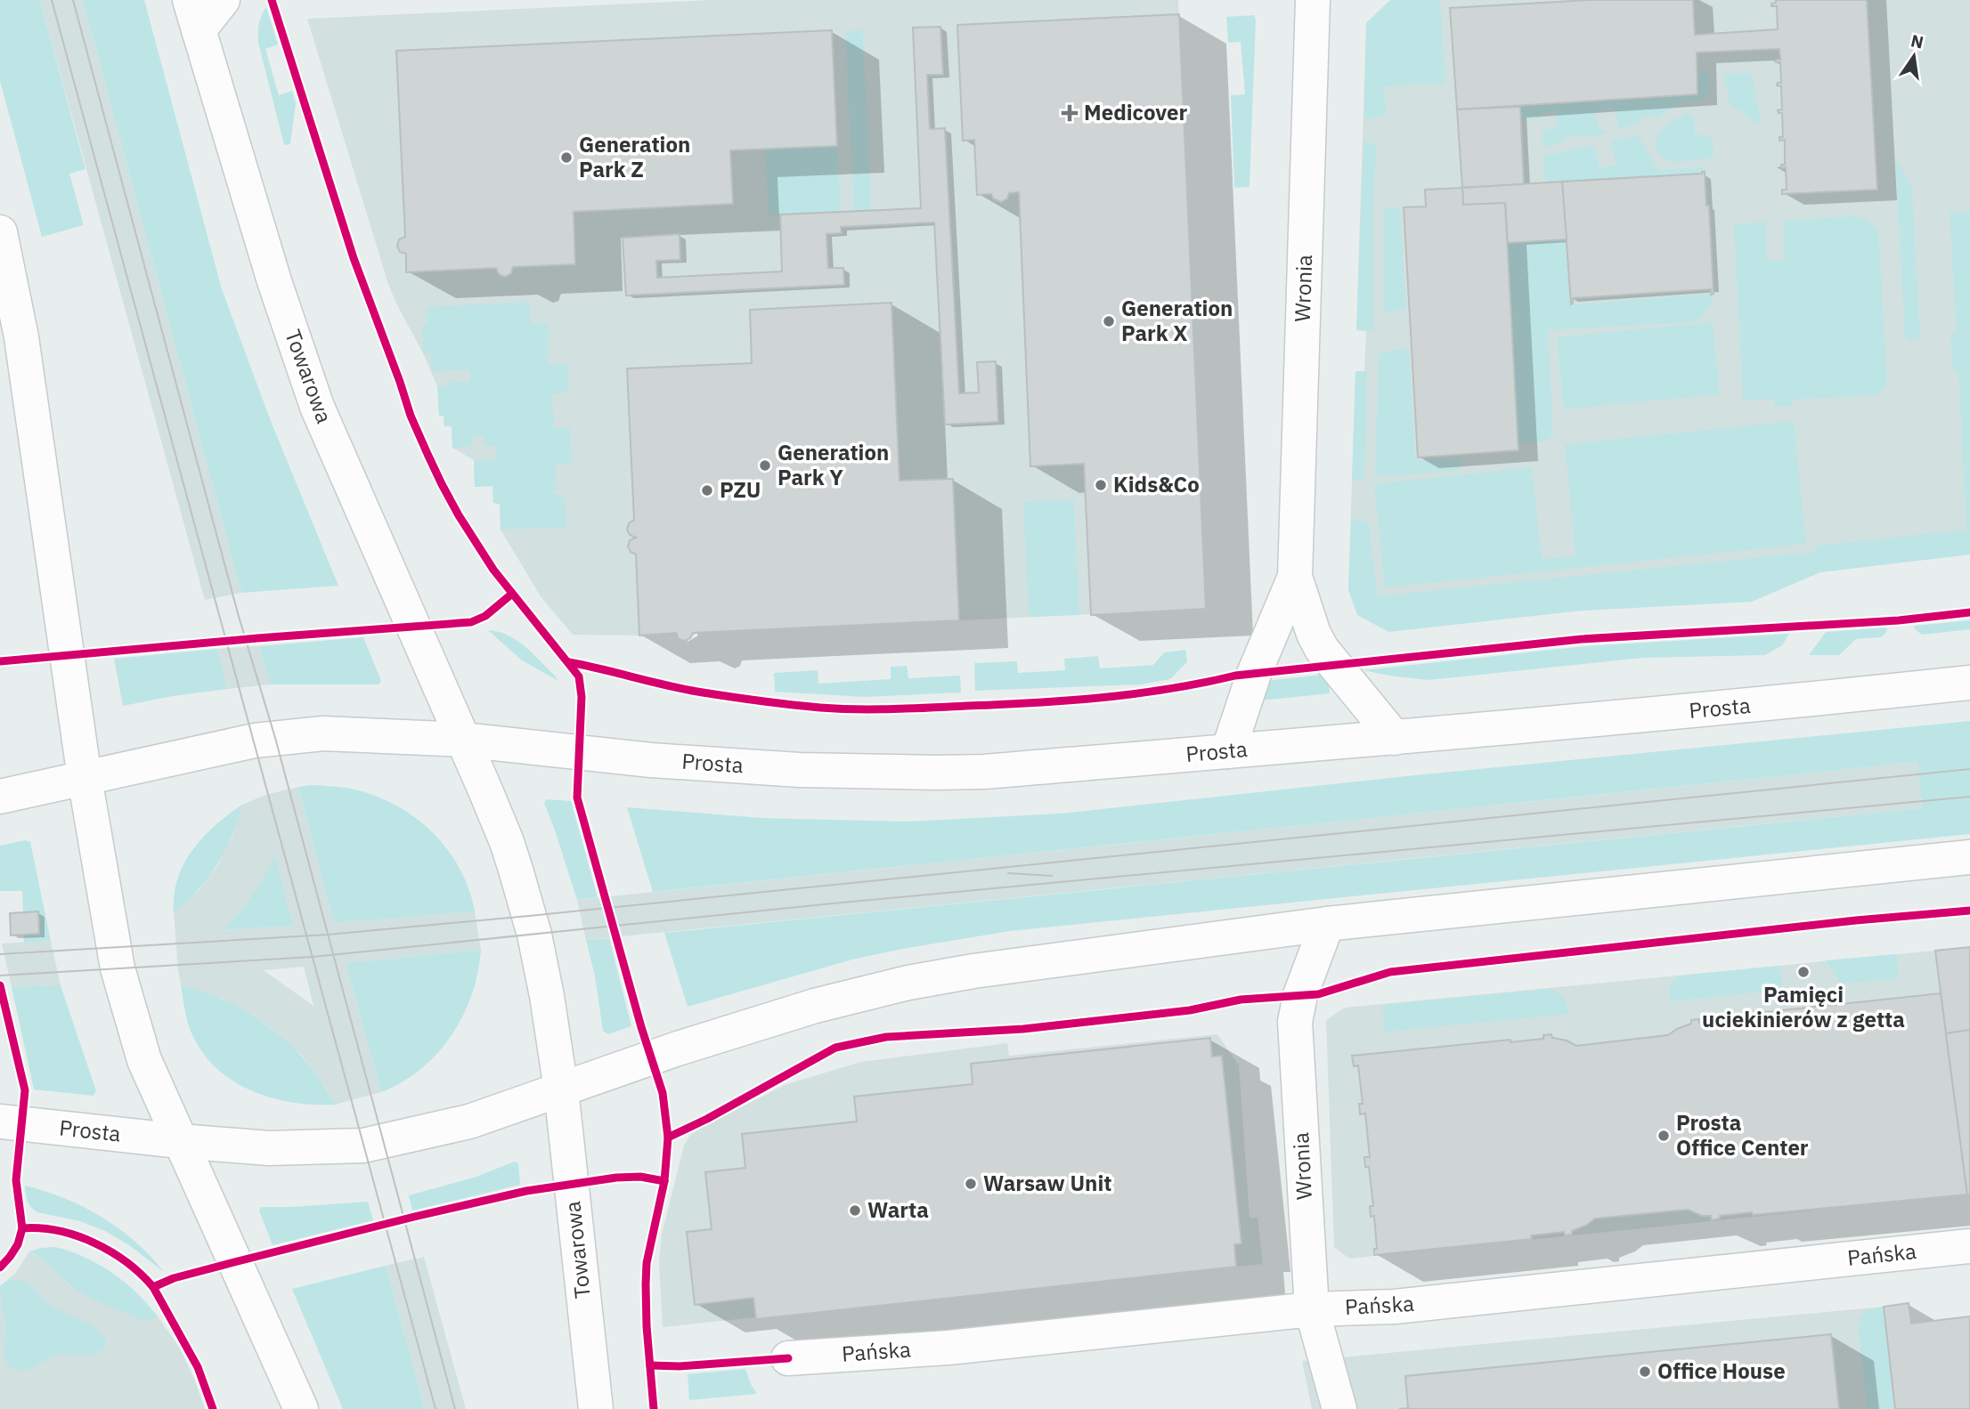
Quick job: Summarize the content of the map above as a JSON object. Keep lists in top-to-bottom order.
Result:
{
  "streets": {
    "main road": [
      "Wronia",
      "Towarowa",
      "Prosta",
      "Pańska"
    ]
  },
  "crossings": [
    ["Wronia", "Prosta"],
    ["Wronia", "Pańska"],
    ["Towarowa", "Prosta"]
  ],
  "places": {
    "health": ["Medicover"],
    "other": [
      "Generation Park Z",
      "Generation Park X",
      "Generation Park Y",
      "Kids&Co",
      "PZU",
      "Pamięci uciekinierów z getta",
      "Prosta Office Center",
      "Warsaw Unit",
      "Warta",
      "Office House"
    ]
  },
  "north": "top"
}
